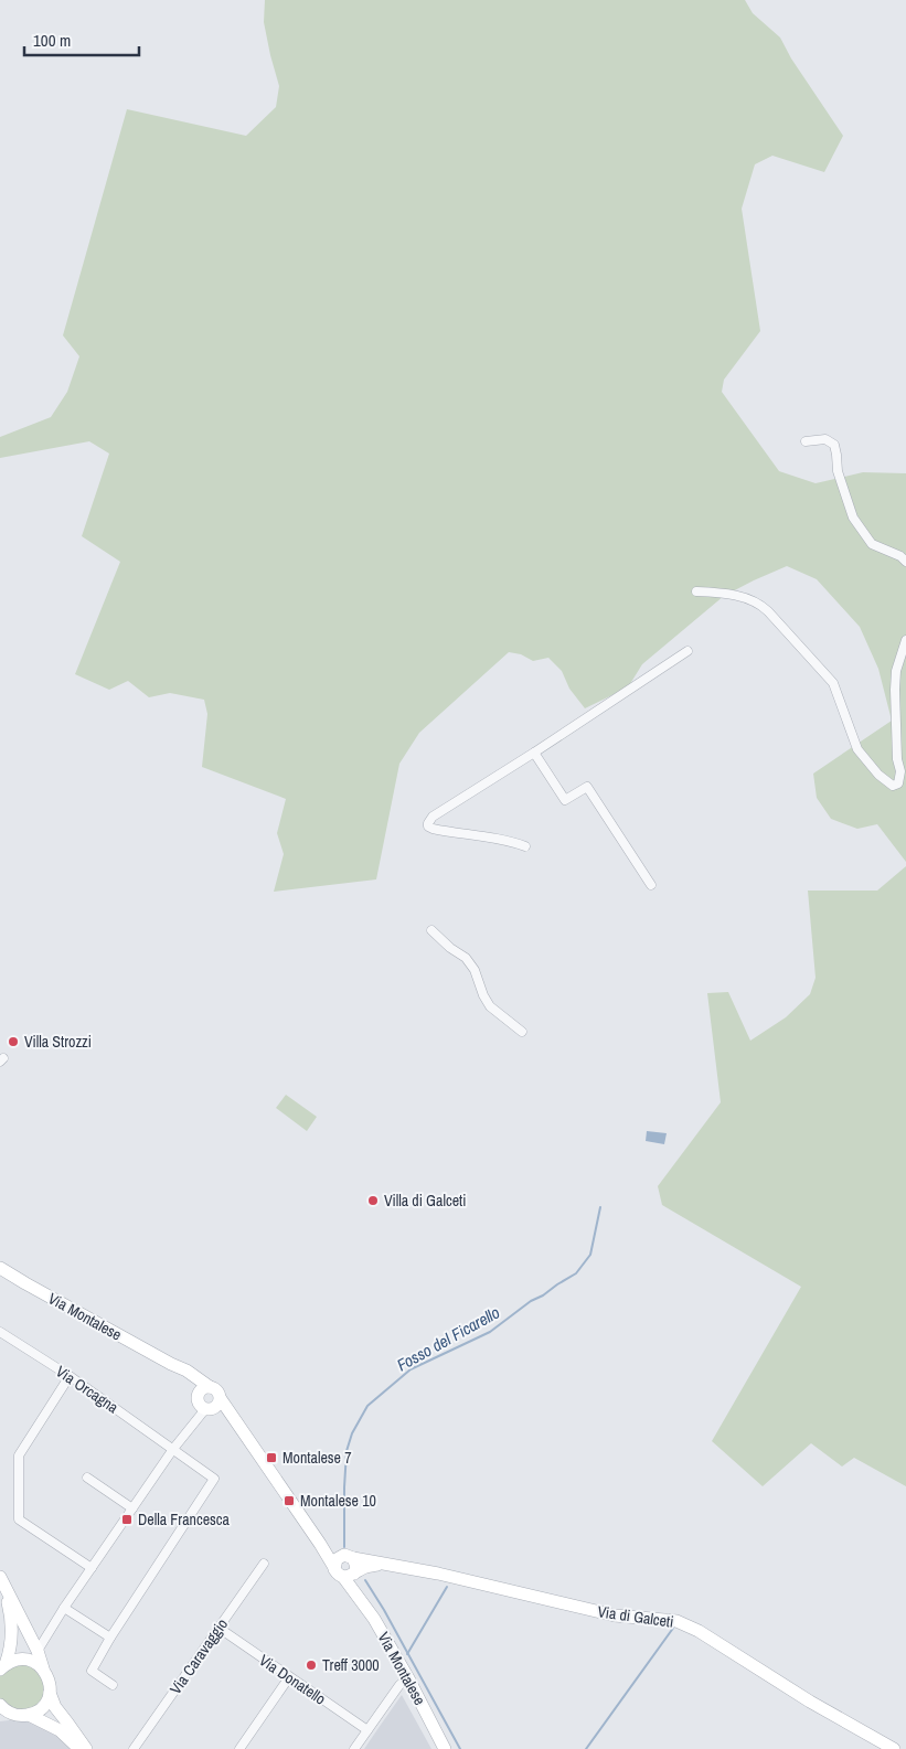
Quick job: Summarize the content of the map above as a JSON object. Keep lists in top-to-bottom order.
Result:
{
  "streets": {
    "street": [
      "Via Montalese",
      "Via Orcagna",
      "Via di Galceti",
      "Via Caravaggio",
      "Via Donatello"
    ]
  },
  "crossings": [
    ["Via Montalese", "Via di Galceti"],
    ["Via Caravaggio", "Via Donatello"]
  ],
  "water": ["Fosso del Ficarello"],
  "places": {
    "other": ["Villa Strozzi", "Villa di Galceti", "Treff 3000"],
    "transit": ["Montalese 7", "Montalese 10", "Della Francesca"]
  },
  "scale_bar": "100 m"
}
